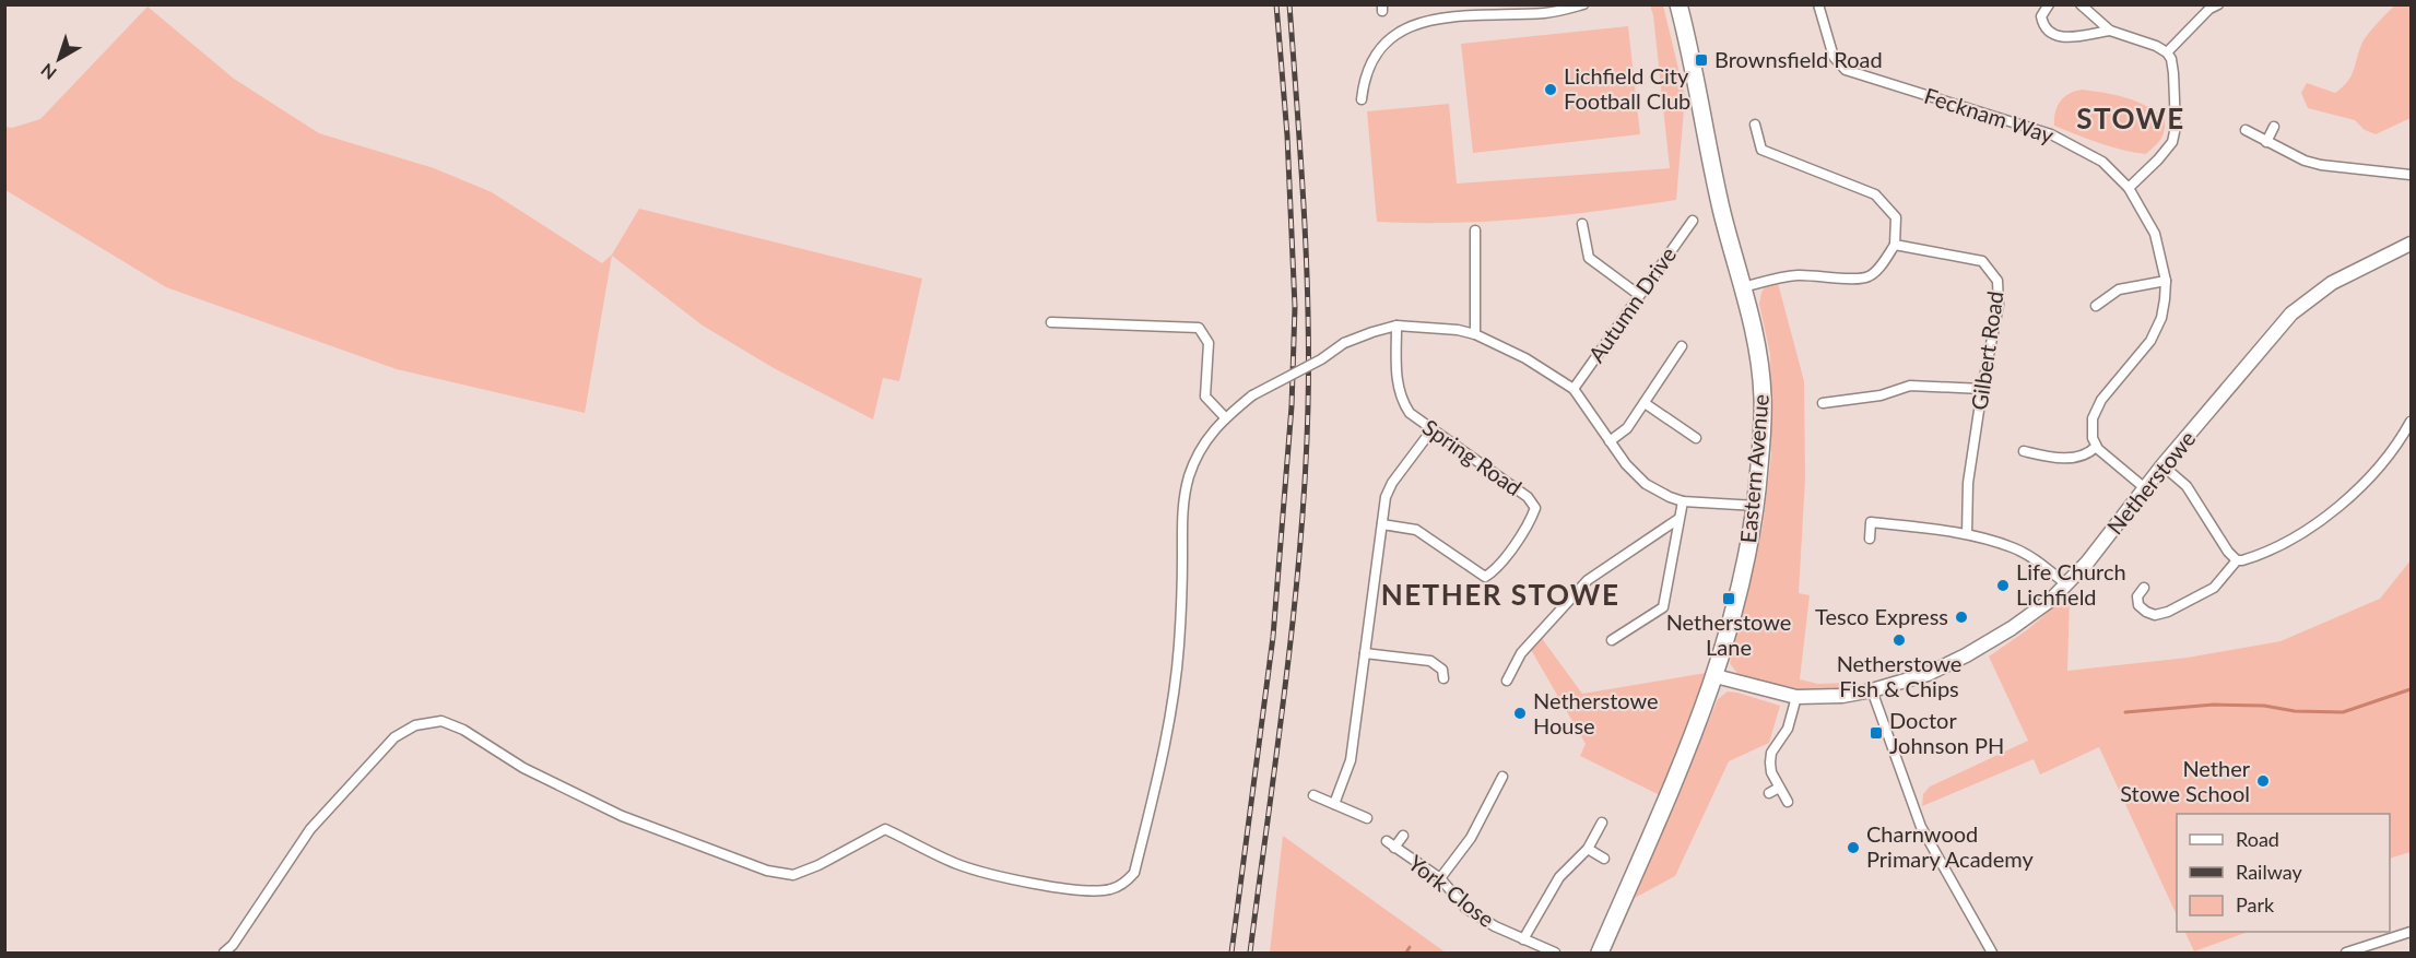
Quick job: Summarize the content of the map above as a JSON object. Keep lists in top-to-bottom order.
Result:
{
  "streets": {
    "highway": ["Eastern Avenue"],
    "street": [
      "Fecknam Way",
      "Autumn Drive",
      "Gilbert Road",
      "Spring Road",
      "Netherstowe",
      "York Close"
    ]
  },
  "crossings": [
    ["Eastern Avenue", "Netherstowe"]
  ],
  "districts": ["STOWE", "NETHER STOWE"],
  "places": {
    "transit": ["Brownsfield Road", "Netherstowe Lane", "Doctor Johnson PH"],
    "other": [
      "Lichfield City Football Club",
      "Life Church Lichfield",
      "Tesco Express",
      "Netherstowe Fish & Chips",
      "Netherstowe House",
      "Nether Stowe School",
      "Charnwood Primary Academy"
    ]
  },
  "legend": ["Road", "Railway", "Park"],
  "north": "bottom left"
}
